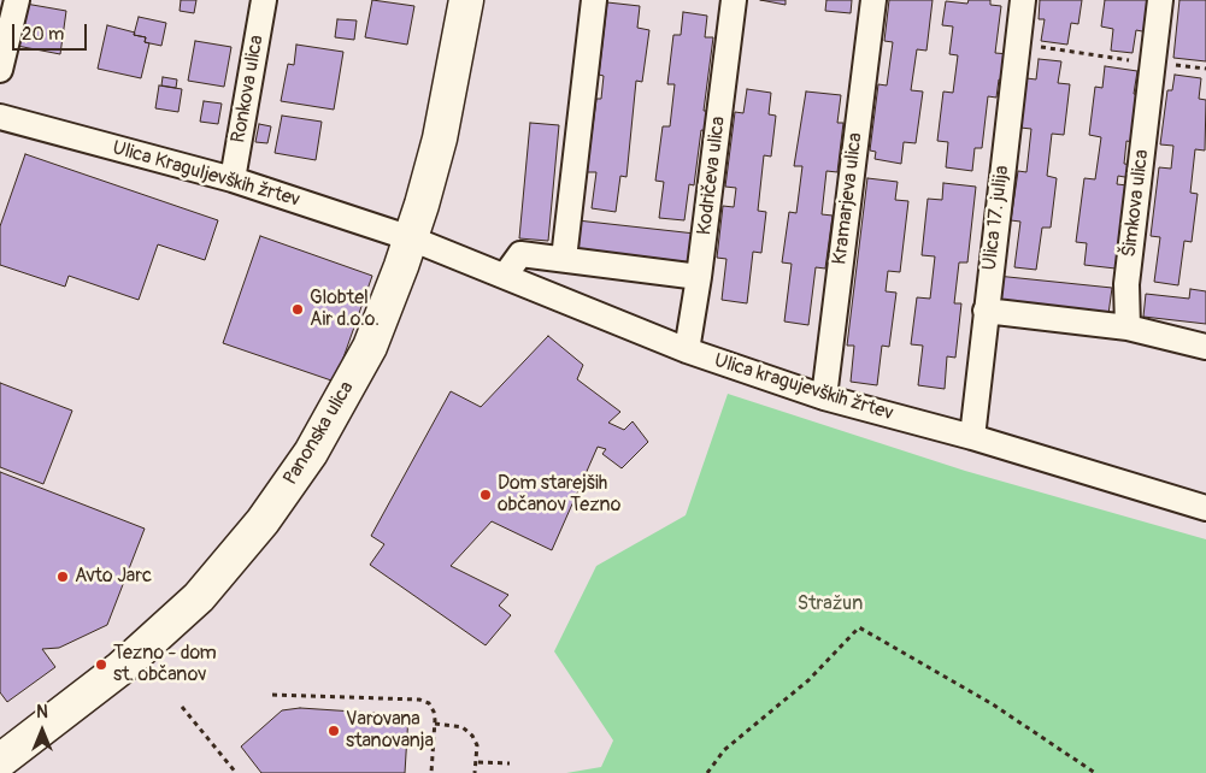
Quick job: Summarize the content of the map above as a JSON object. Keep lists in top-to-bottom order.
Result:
{
  "streets": {
    "street": [
      "Ronkova ulica",
      "Ulica Kraguljevških žrtev",
      "Kodričeva ulica",
      "Kramarjeva ulica",
      "Šimkova ulica",
      "Ulica 17. julija",
      "Ulica kragujevških žrtev",
      "Panonska ulica"
    ]
  },
  "crossings": [
    ["Ronkova ulica", "Ulica Kraguljevških žrtev"],
    ["Ulica Kraguljevških žrtev", "Ulica kragujevških žrtev"],
    ["Ulica Kraguljevških žrtev", "Panonska ulica"],
    ["Kodričeva ulica", "Ulica kragujevških žrtev"],
    ["Kramarjeva ulica", "Ulica kragujevških žrtev"],
    ["Ulica 17. julija", "Ulica kragujevških žrtev"],
    ["Ulica kragujevških žrtev", "Panonska ulica"]
  ],
  "parks": ["Stražun"],
  "places": [
    "Globtel Air d.o.o.",
    "Dom starejših občanov Tezno",
    "Avto Jarc",
    "Tezno - dom st. občanov",
    "Varovana stanovanja"
  ],
  "scale_bar": "20 m",
  "north": "top"
}
